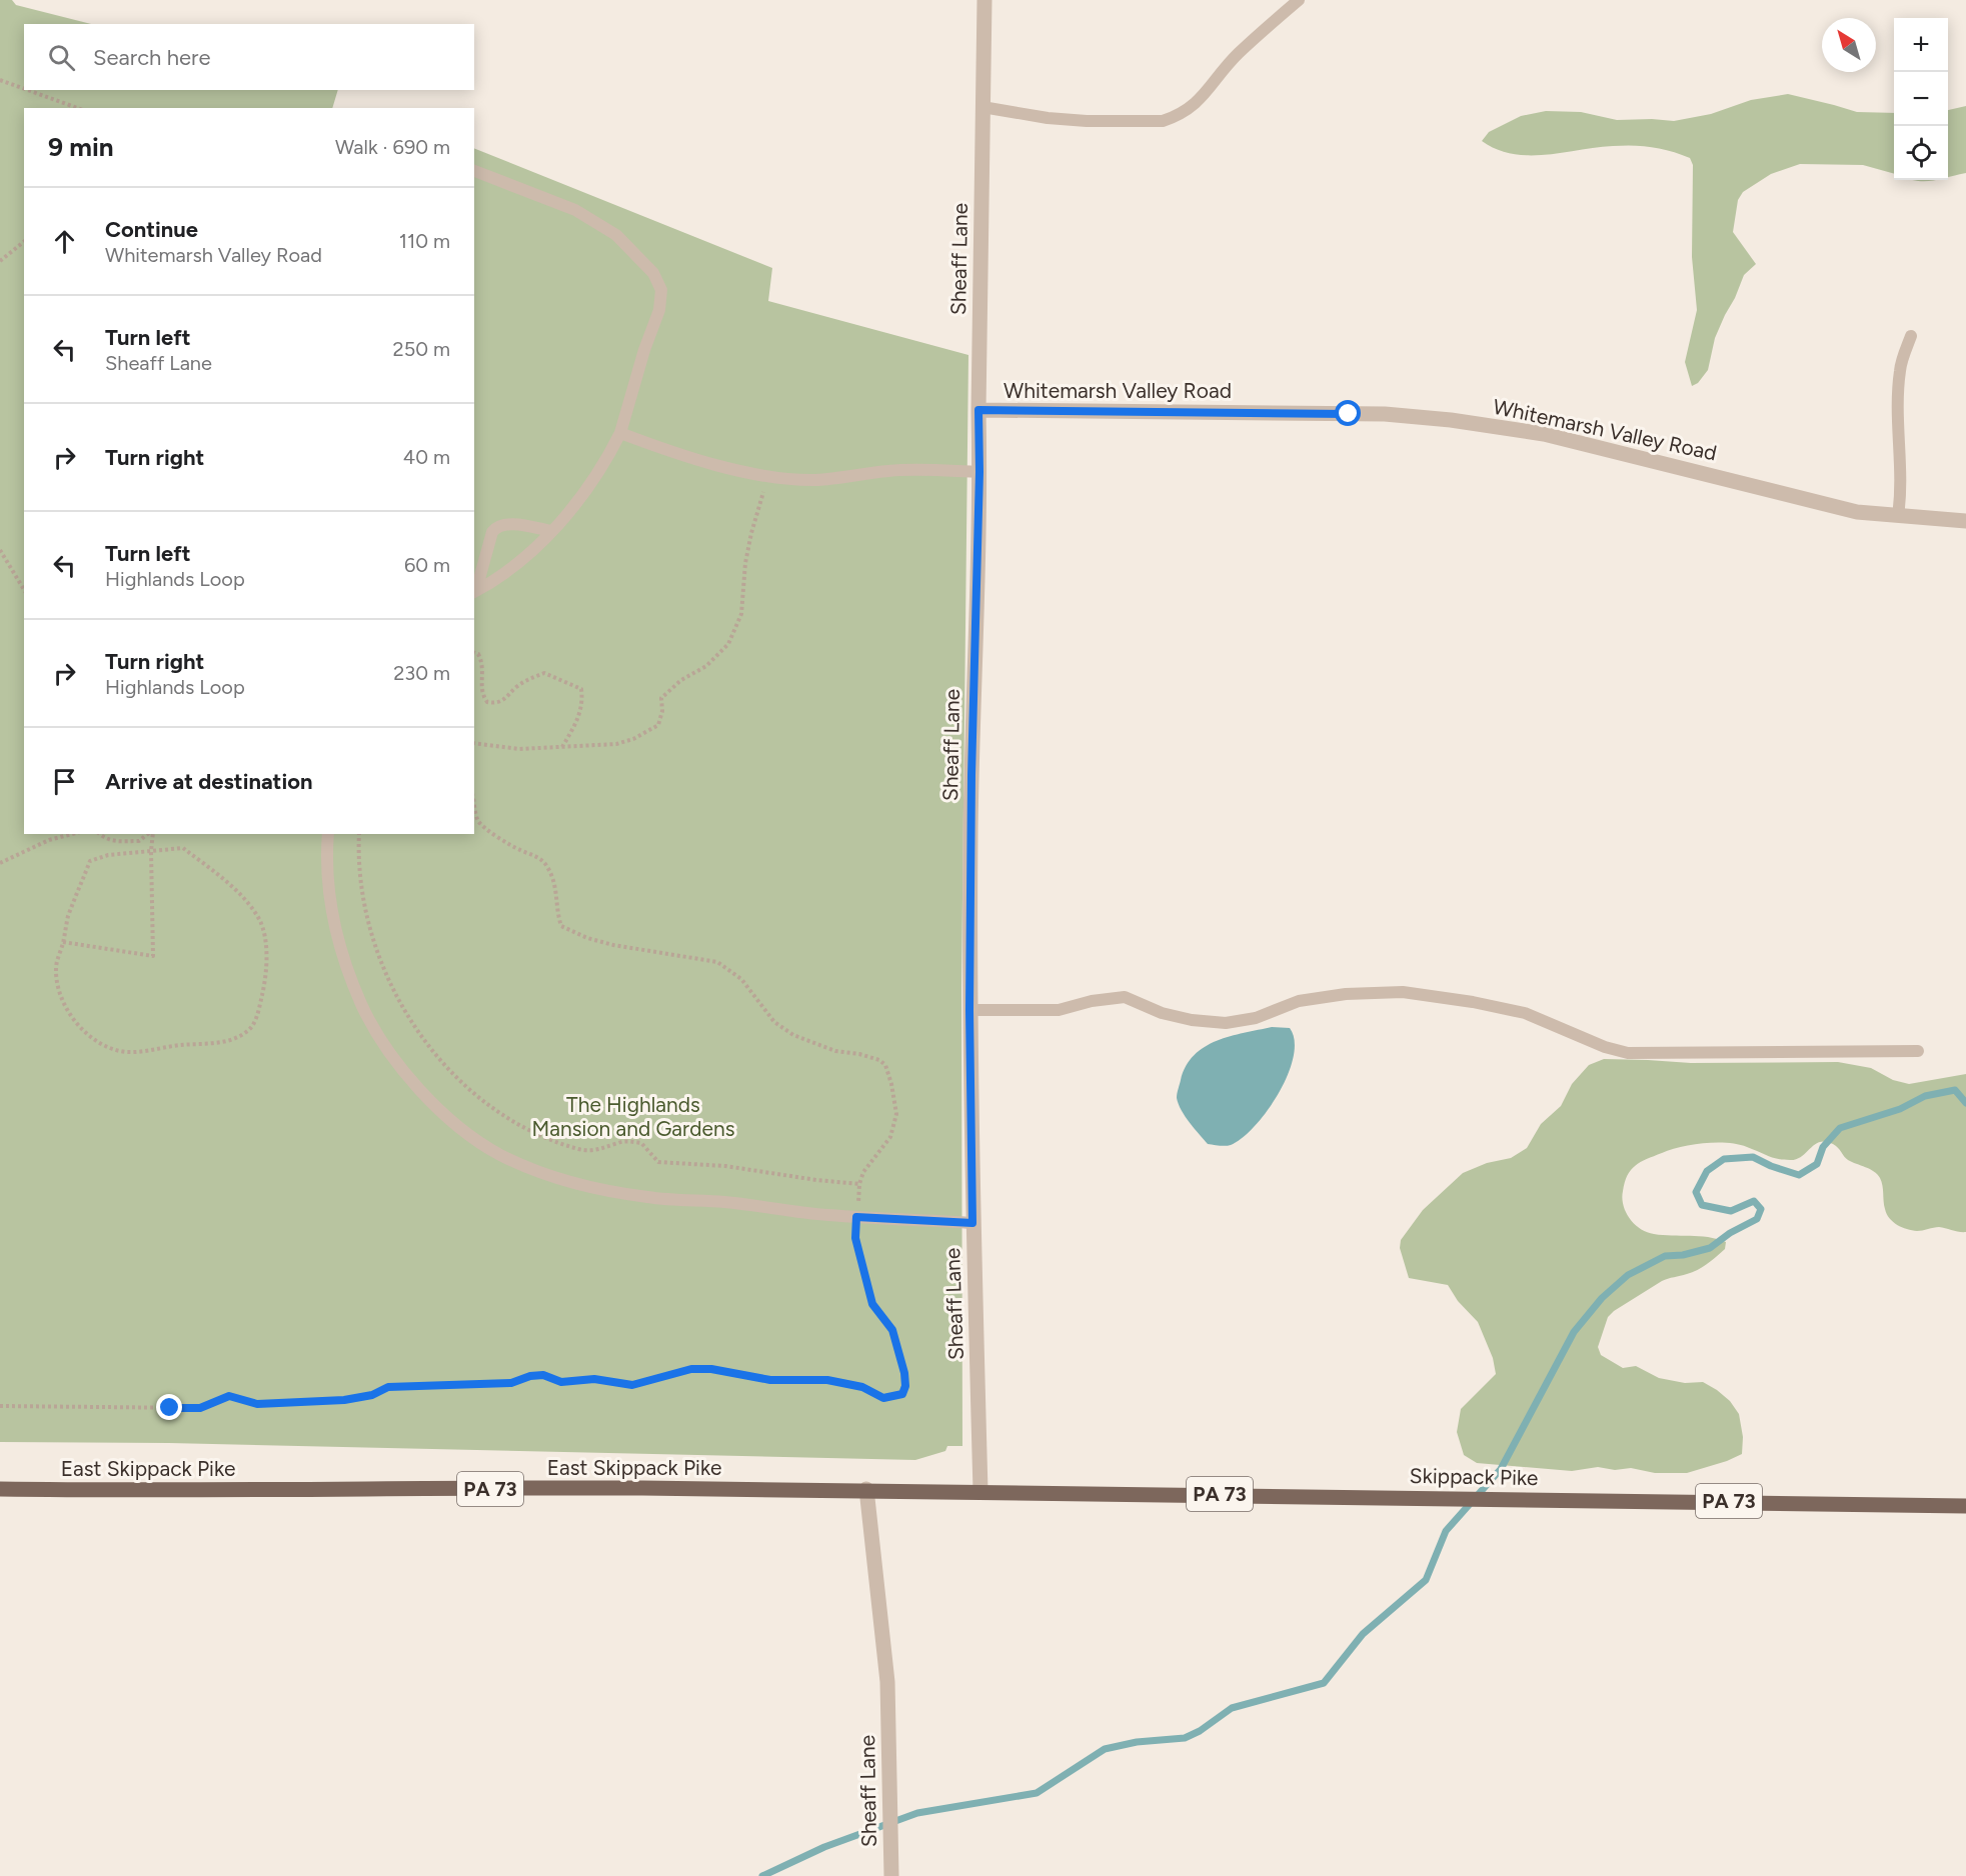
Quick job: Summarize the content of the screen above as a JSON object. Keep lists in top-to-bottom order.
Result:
{
  "streets": {
    "main road": ["East Skippack Pike", "Skippack Pike", "PA 73"],
    "street": ["Sheaff Lane", "Whitemarsh Valley Road"]
  },
  "crossings": [
    ["Sheaff Lane", "Whitemarsh Valley Road"],
    ["Sheaff Lane", "East Skippack Pike"],
    ["Sheaff Lane", "Skippack Pike"],
    ["East Skippack Pike", "Skippack Pike"]
  ],
  "parks": ["The Highlands Mansion and Gardens"],
  "north": "top left",
  "page": {
    "map_buttons": ["+", "−"],
    "search": "Search here",
    "heading": ["9 min", "Walk · 690 m"],
    "list": [
      ["Continue", "Whitemarsh Valley Road", "110 m"],
      ["Turn left", "Sheaff Lane", "250 m"],
      ["Turn right", "40 m"],
      ["Turn left", "Highlands Loop", "60 m"],
      ["Turn right", "Highlands Loop", "230 m"],
      "Arrive at destination"
    ]
  }
}
